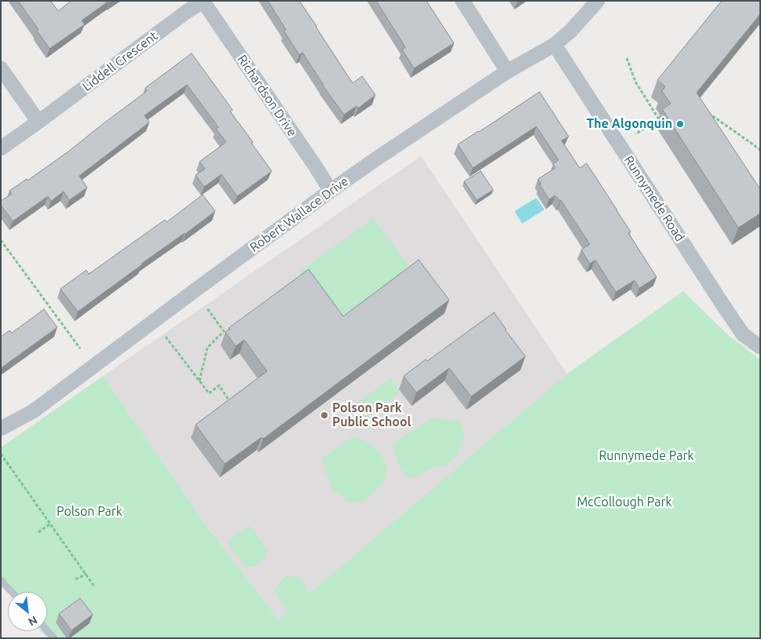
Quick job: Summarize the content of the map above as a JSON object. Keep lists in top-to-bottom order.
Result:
{
  "streets": {
    "street": [
      "Liddell Crescent",
      "Richardson Drive",
      "Runnymede Road",
      "Robert Wallace Drive"
    ]
  },
  "crossings": [
    ["Liddell Crescent", "Richardson Drive"],
    ["Richardson Drive", "Robert Wallace Drive"],
    ["Runnymede Road", "Robert Wallace Drive"]
  ],
  "parks": ["Runnymede Park", "McCollough Park", "Polson Park"],
  "places": ["The Algonquin", "Polson Park Public School"],
  "north": "bottom right"
}
